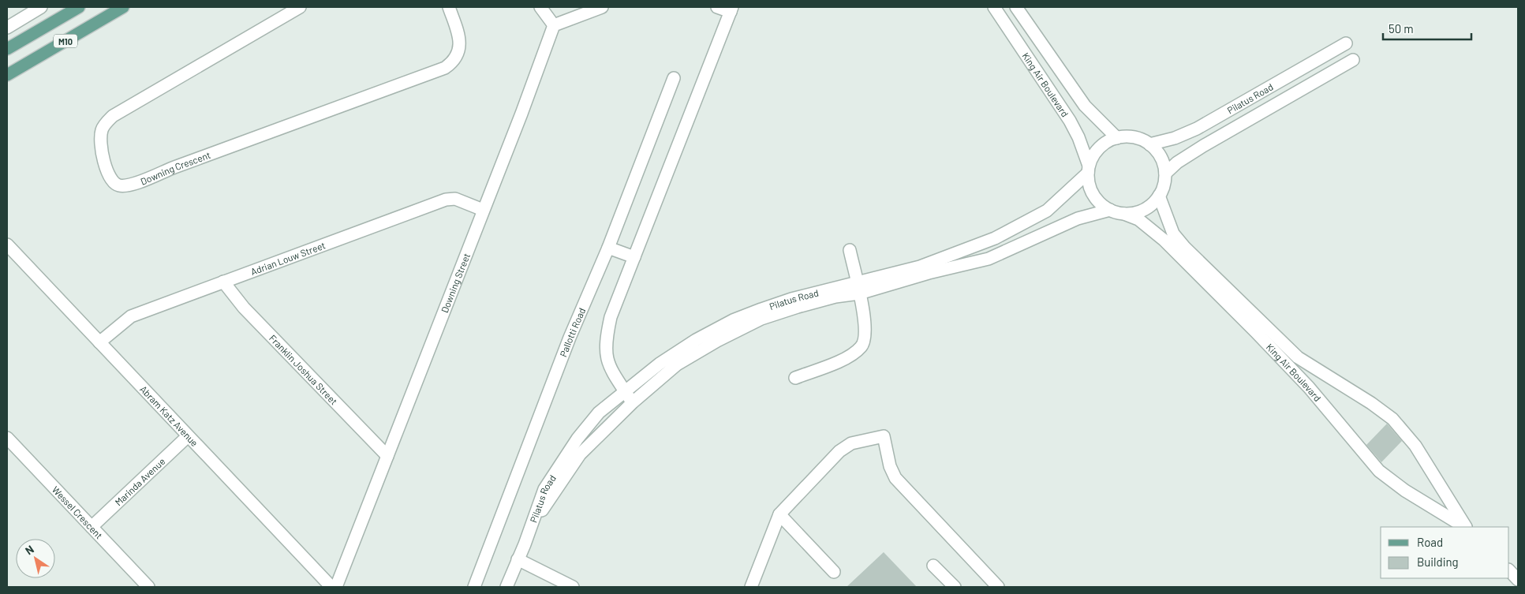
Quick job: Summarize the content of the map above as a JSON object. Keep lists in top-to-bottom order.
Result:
{
  "streets": {
    "main road": ["M10"],
    "street": [
      "King Air Boulevard",
      "Pilatus Road",
      "Downing Crescent",
      "Adrian Louw Street",
      "Downing Street",
      "Pallotti Road",
      "Franklin Joshua Street",
      "Abram Katz Avenue",
      "Marinda Avenue",
      "Wessel Crescent"
    ]
  },
  "crossings": [
    ["King Air Boulevard", "Pilatus Road"],
    ["Adrian Louw Street", "Downing Street"],
    ["Adrian Louw Street", "Franklin Joshua Street"],
    ["Adrian Louw Street", "Abram Katz Avenue"],
    ["Downing Street", "Franklin Joshua Street"],
    ["Abram Katz Avenue", "Marinda Avenue"],
    ["Marinda Avenue", "Wessel Crescent"]
  ],
  "legend": ["Road", "Building"],
  "scale_bar": "50 m",
  "north": "top left"
}
